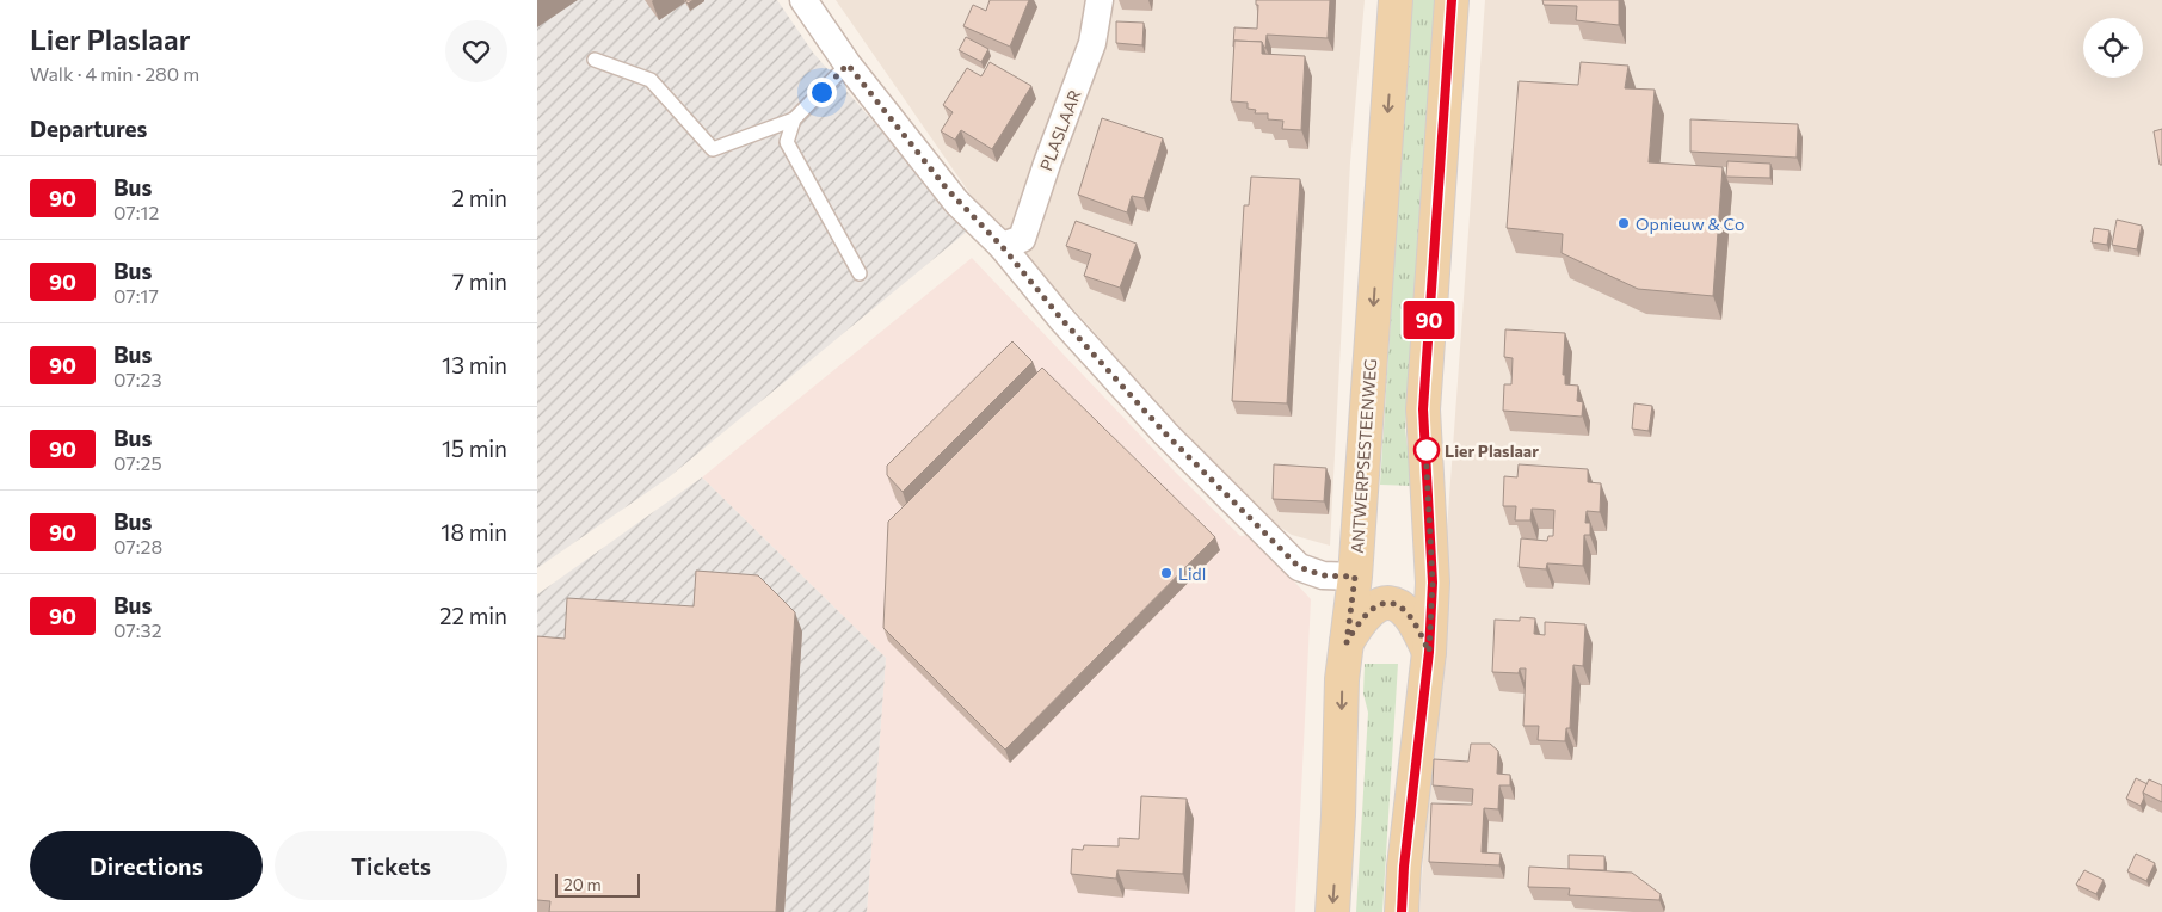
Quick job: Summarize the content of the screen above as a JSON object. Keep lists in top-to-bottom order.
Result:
{
  "streets": {
    "main road": ["ANTWERPSESTEENWEG"],
    "street": ["PLASLAAR"]
  },
  "places": ["Opnieuw & Co", "Lier Plaslaar", "Lidl"],
  "lines": ["bus line 90"],
  "scale_bar": "20 m",
  "page": {
    "heading": [
      ["Lier Plaslaar", "Walk · 4 min · 280 m"],
      "Departures"
    ],
    "on_map": "90",
    "list": [
      {
        "mark": "90",
        "name": "Bus",
        "note": "07:12",
        "value": "2 min"
      },
      {
        "mark": "90",
        "name": "Bus",
        "note": "07:17",
        "value": "7 min"
      },
      {
        "mark": "90",
        "name": "Bus",
        "note": "07:23",
        "value": "13 min"
      },
      {
        "mark": "90",
        "name": "Bus",
        "note": "07:25",
        "value": "15 min"
      },
      {
        "mark": "90",
        "name": "Bus",
        "note": "07:28",
        "value": "18 min"
      },
      {
        "mark": "90",
        "name": "Bus",
        "note": "07:32",
        "value": "22 min"
      }
    ],
    "buttons": ["Directions", "Tickets"],
    "scale": "20 m"
  }
}
